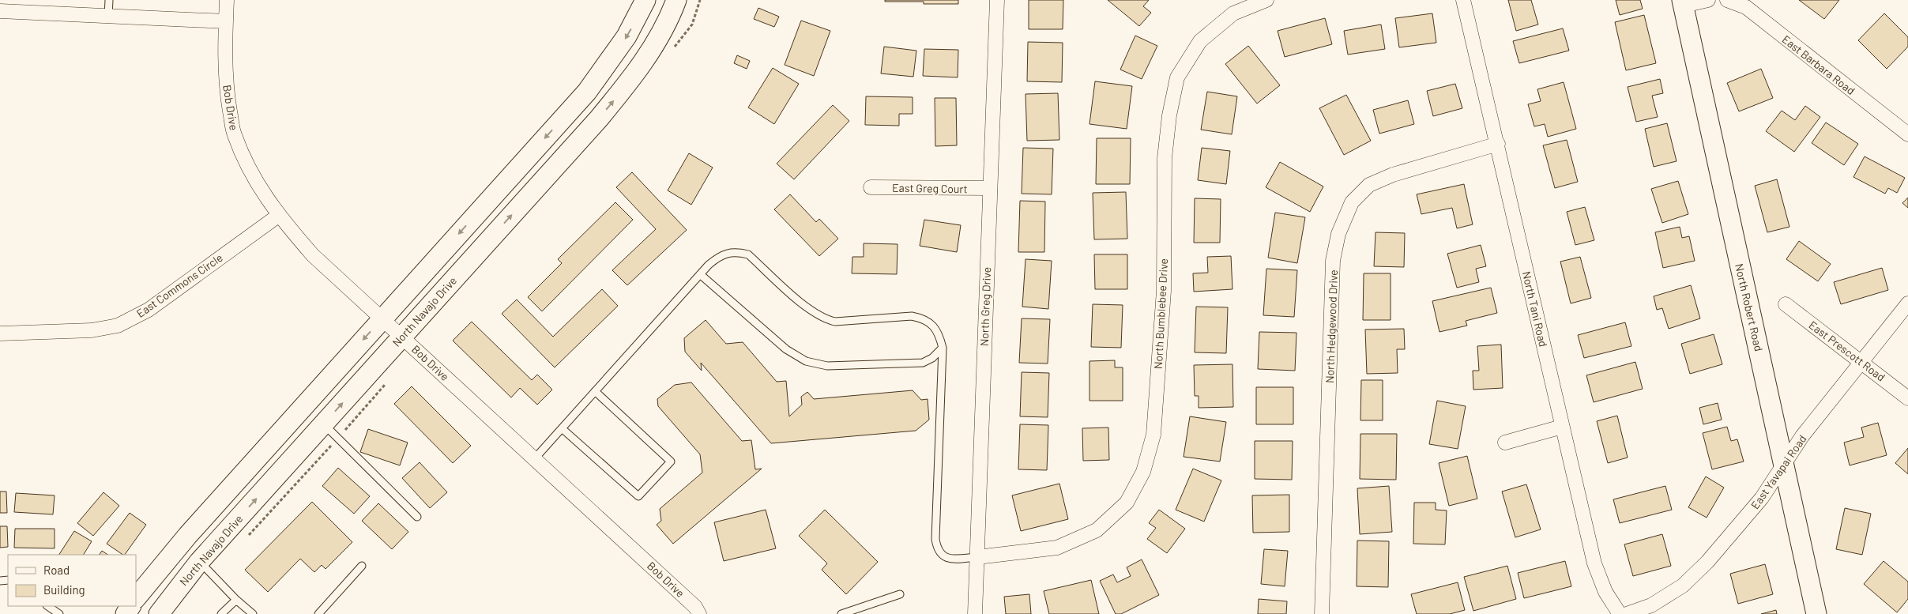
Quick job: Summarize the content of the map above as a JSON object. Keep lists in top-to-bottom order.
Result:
{
  "streets": {
    "street": [
      "East Barbara Road",
      "Bob Drive",
      "East Greg Court",
      "East Commons Circle",
      "North Greg Drive",
      "North Robert Road",
      "North Tani Road",
      "North Navajo Drive",
      "North Bumblebee Drive",
      "North Hedgewood Drive",
      "East Prescott Road",
      "East Yavapai Road"
    ]
  },
  "crossings": [
    ["Bob Drive", "East Commons Circle"],
    ["Bob Drive", "North Navajo Drive"],
    ["East Greg Court", "North Greg Drive"],
    ["North Greg Drive", "North Bumblebee Drive"],
    ["North Robert Road", "East Yavapai Road"],
    ["North Tani Road", "North Hedgewood Drive"],
    ["East Prescott Road", "East Yavapai Road"]
  ],
  "legend": ["Road", "Building"]
}
